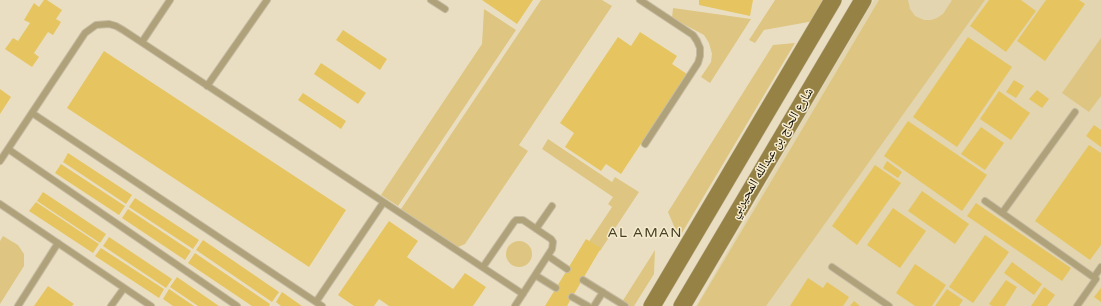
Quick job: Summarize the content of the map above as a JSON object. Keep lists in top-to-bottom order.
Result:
{
  "streets": {
    "street": ["شارع الحاج بن عبدالله المحيربي"]
  },
  "districts": ["AL AMAN"]
}
